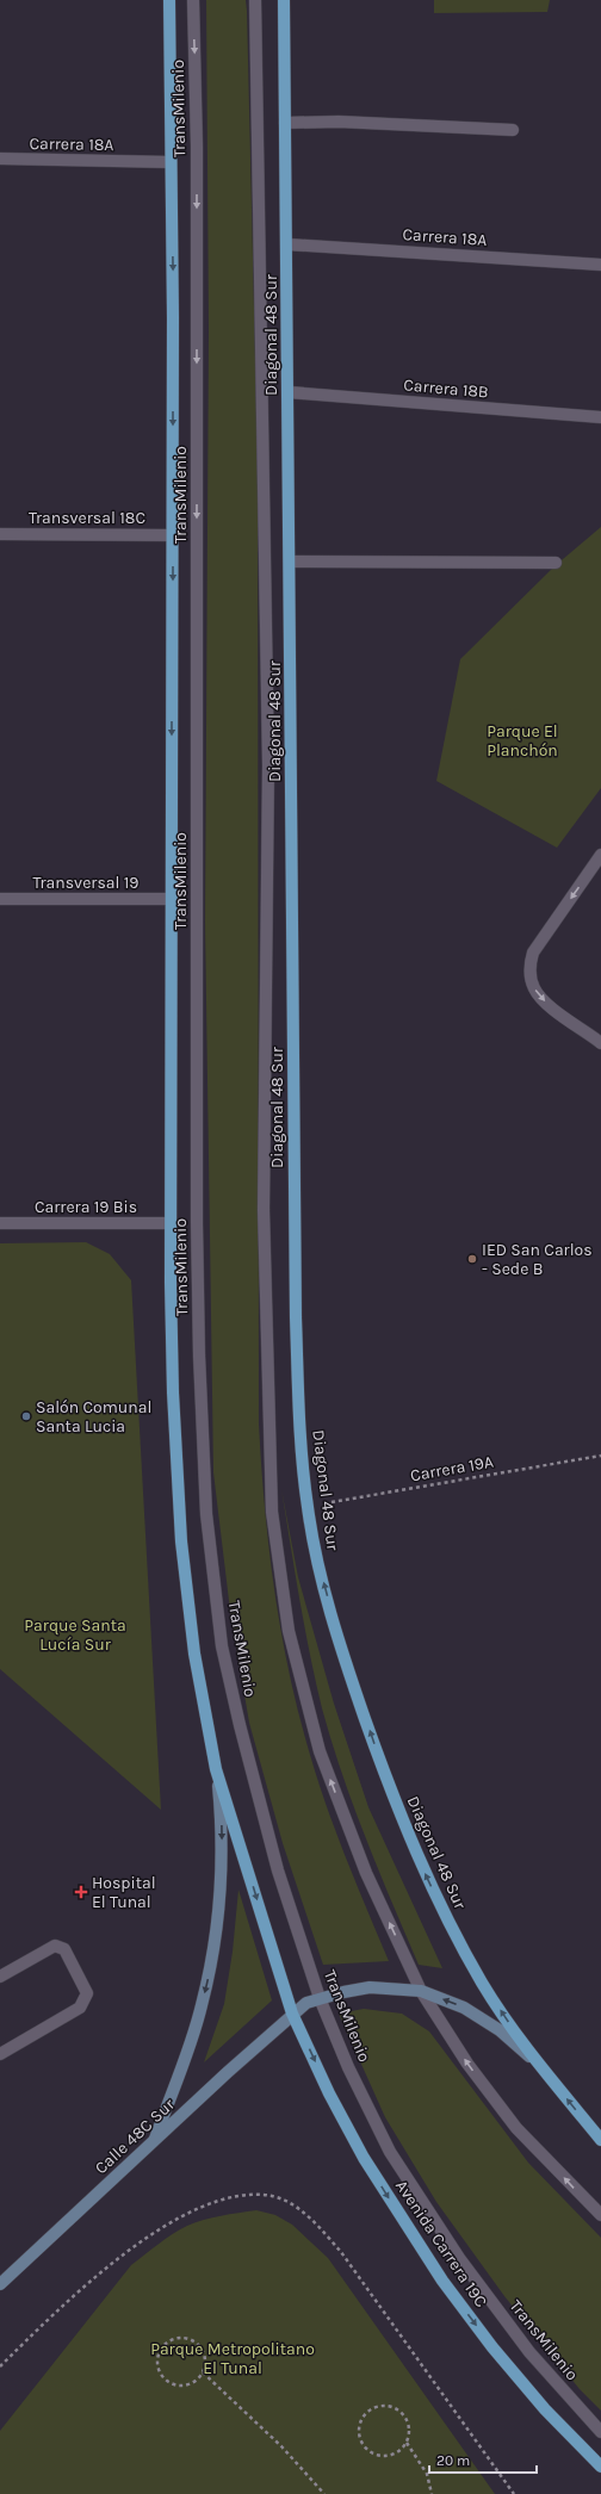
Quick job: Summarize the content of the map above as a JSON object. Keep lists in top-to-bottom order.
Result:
{
  "streets": {
    "main road": ["Diagonal 48 Sur", "Avenida Carrera 19C"],
    "street": [
      "TransMilenio",
      "Carrera 18A",
      "Carrera 18B",
      "Transversal 18C",
      "Transversal 19",
      "Carrera 19 Bis",
      "Calle 48C Sur"
    ],
    "path": ["Carrera 19A"]
  },
  "crossings": [
    ["TransMilenio", "Calle 48C Sur"],
    ["Carrera 18A", "Diagonal 48 Sur"],
    ["Diagonal 48 Sur", "Carrera 18B"],
    ["Diagonal 48 Sur", "Carrera 19A"],
    ["Diagonal 48 Sur", "Calle 48C Sur"],
    ["Calle 48C Sur", "Avenida Carrera 19C"]
  ],
  "one_way": ["Avenida Carrera 19C"],
  "parks": ["Parque El Planchón", "Parque Santa Lucía Sur", "Parque Metropolitano El Tunal"],
  "places": {
    "other": ["IED San Carlos - Sede B", "Salón Comunal Santa Lucia"],
    "health": ["Hospital El Tunal"]
  },
  "scale_bar": "20 m"
}
